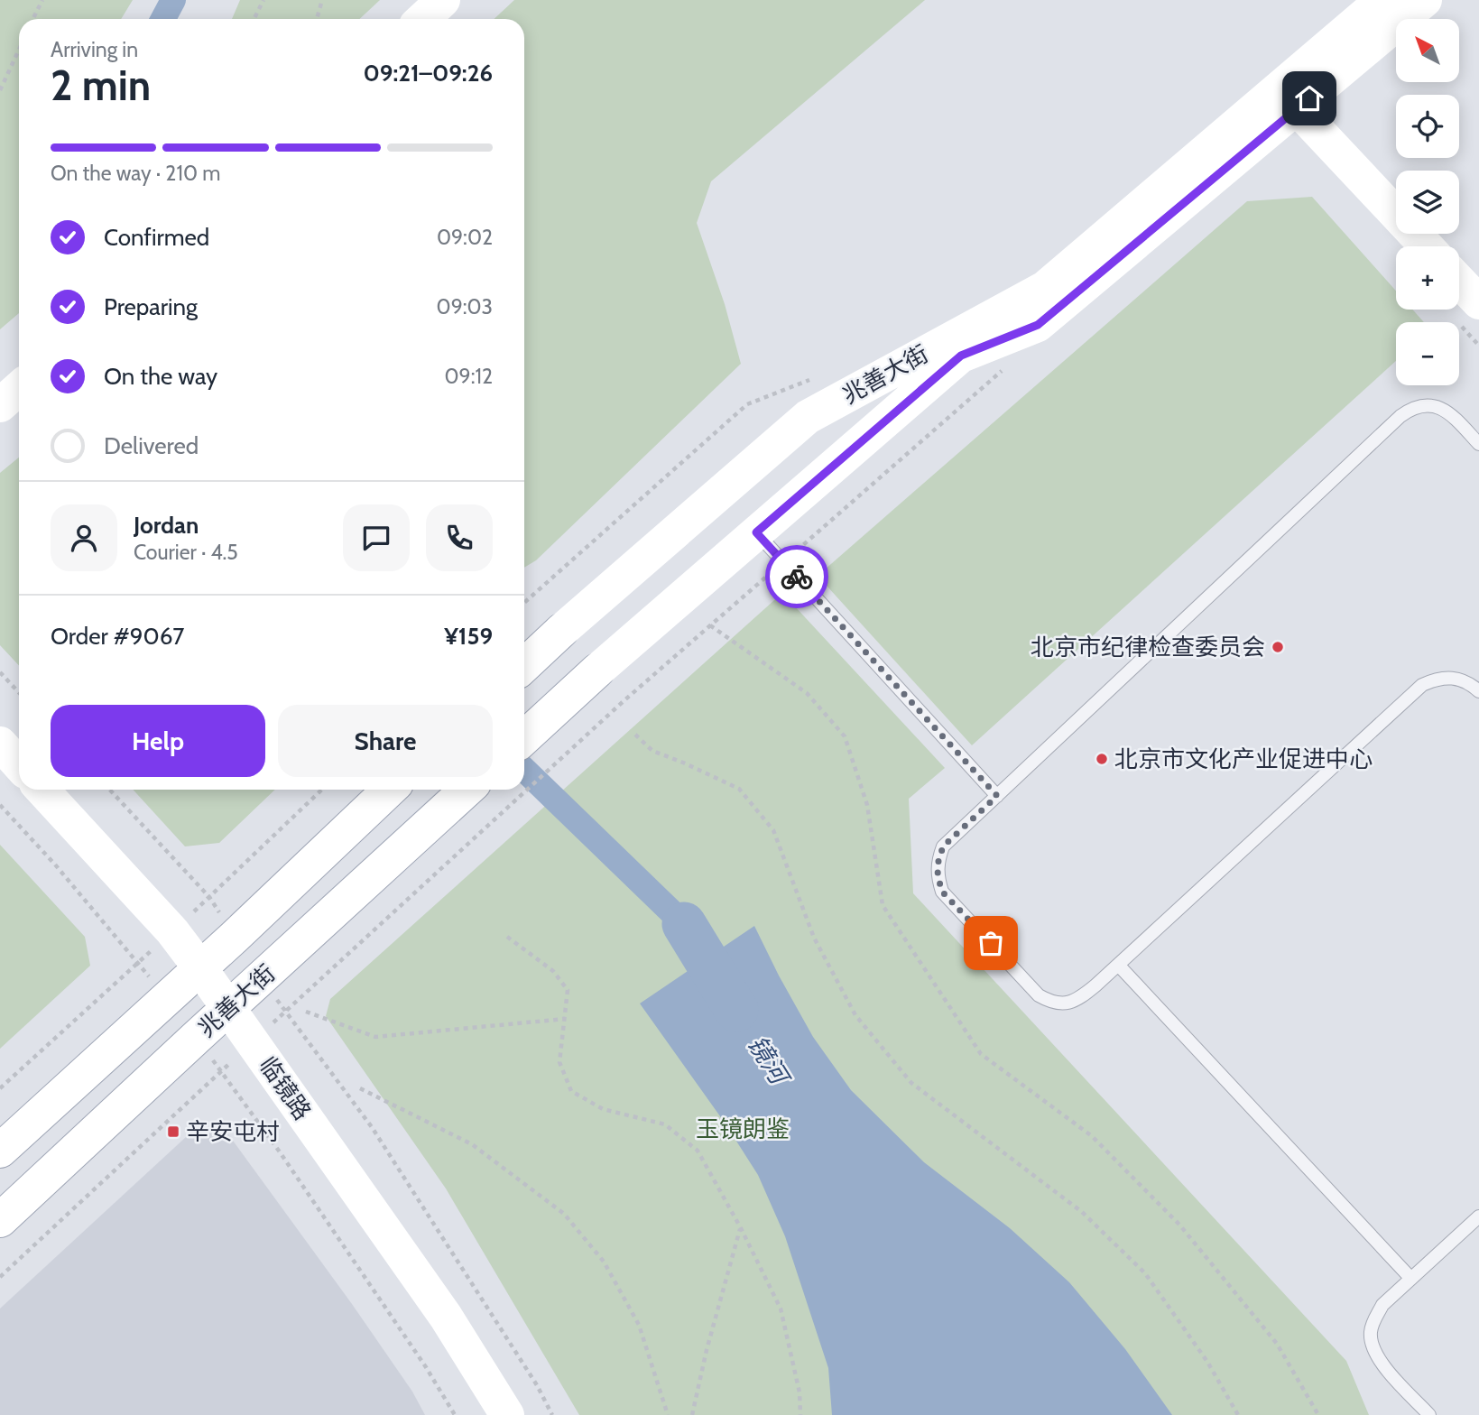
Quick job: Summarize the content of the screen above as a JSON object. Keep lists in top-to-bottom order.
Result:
{
  "streets": {
    "main road": ["兆善大街", "临镜路"]
  },
  "crossings": [
    ["兆善大街", "临镜路"]
  ],
  "water": ["镜河"],
  "parks": ["玉镜朗鉴"],
  "places": {
    "other": ["北京市纪律检查委员会", "北京市文化产业促进中心"],
    "transit": ["辛安屯村"]
  },
  "north": "top left",
  "page": {
    "map_buttons": ["+", "−"],
    "heading": ["2 min", "Arriving in", "09:21–09:26"],
    "panel": [
      "Jordan",
      "Courier · 4.5",
      "Order #9067",
      "¥159"
    ],
    "bar": "On the way · 210 m",
    "list": [
      ["Confirmed", "09:02"],
      ["Preparing", "09:03"],
      ["On the way", "09:12"],
      "Delivered"
    ],
    "buttons": ["Help", "Share"]
  }
}
